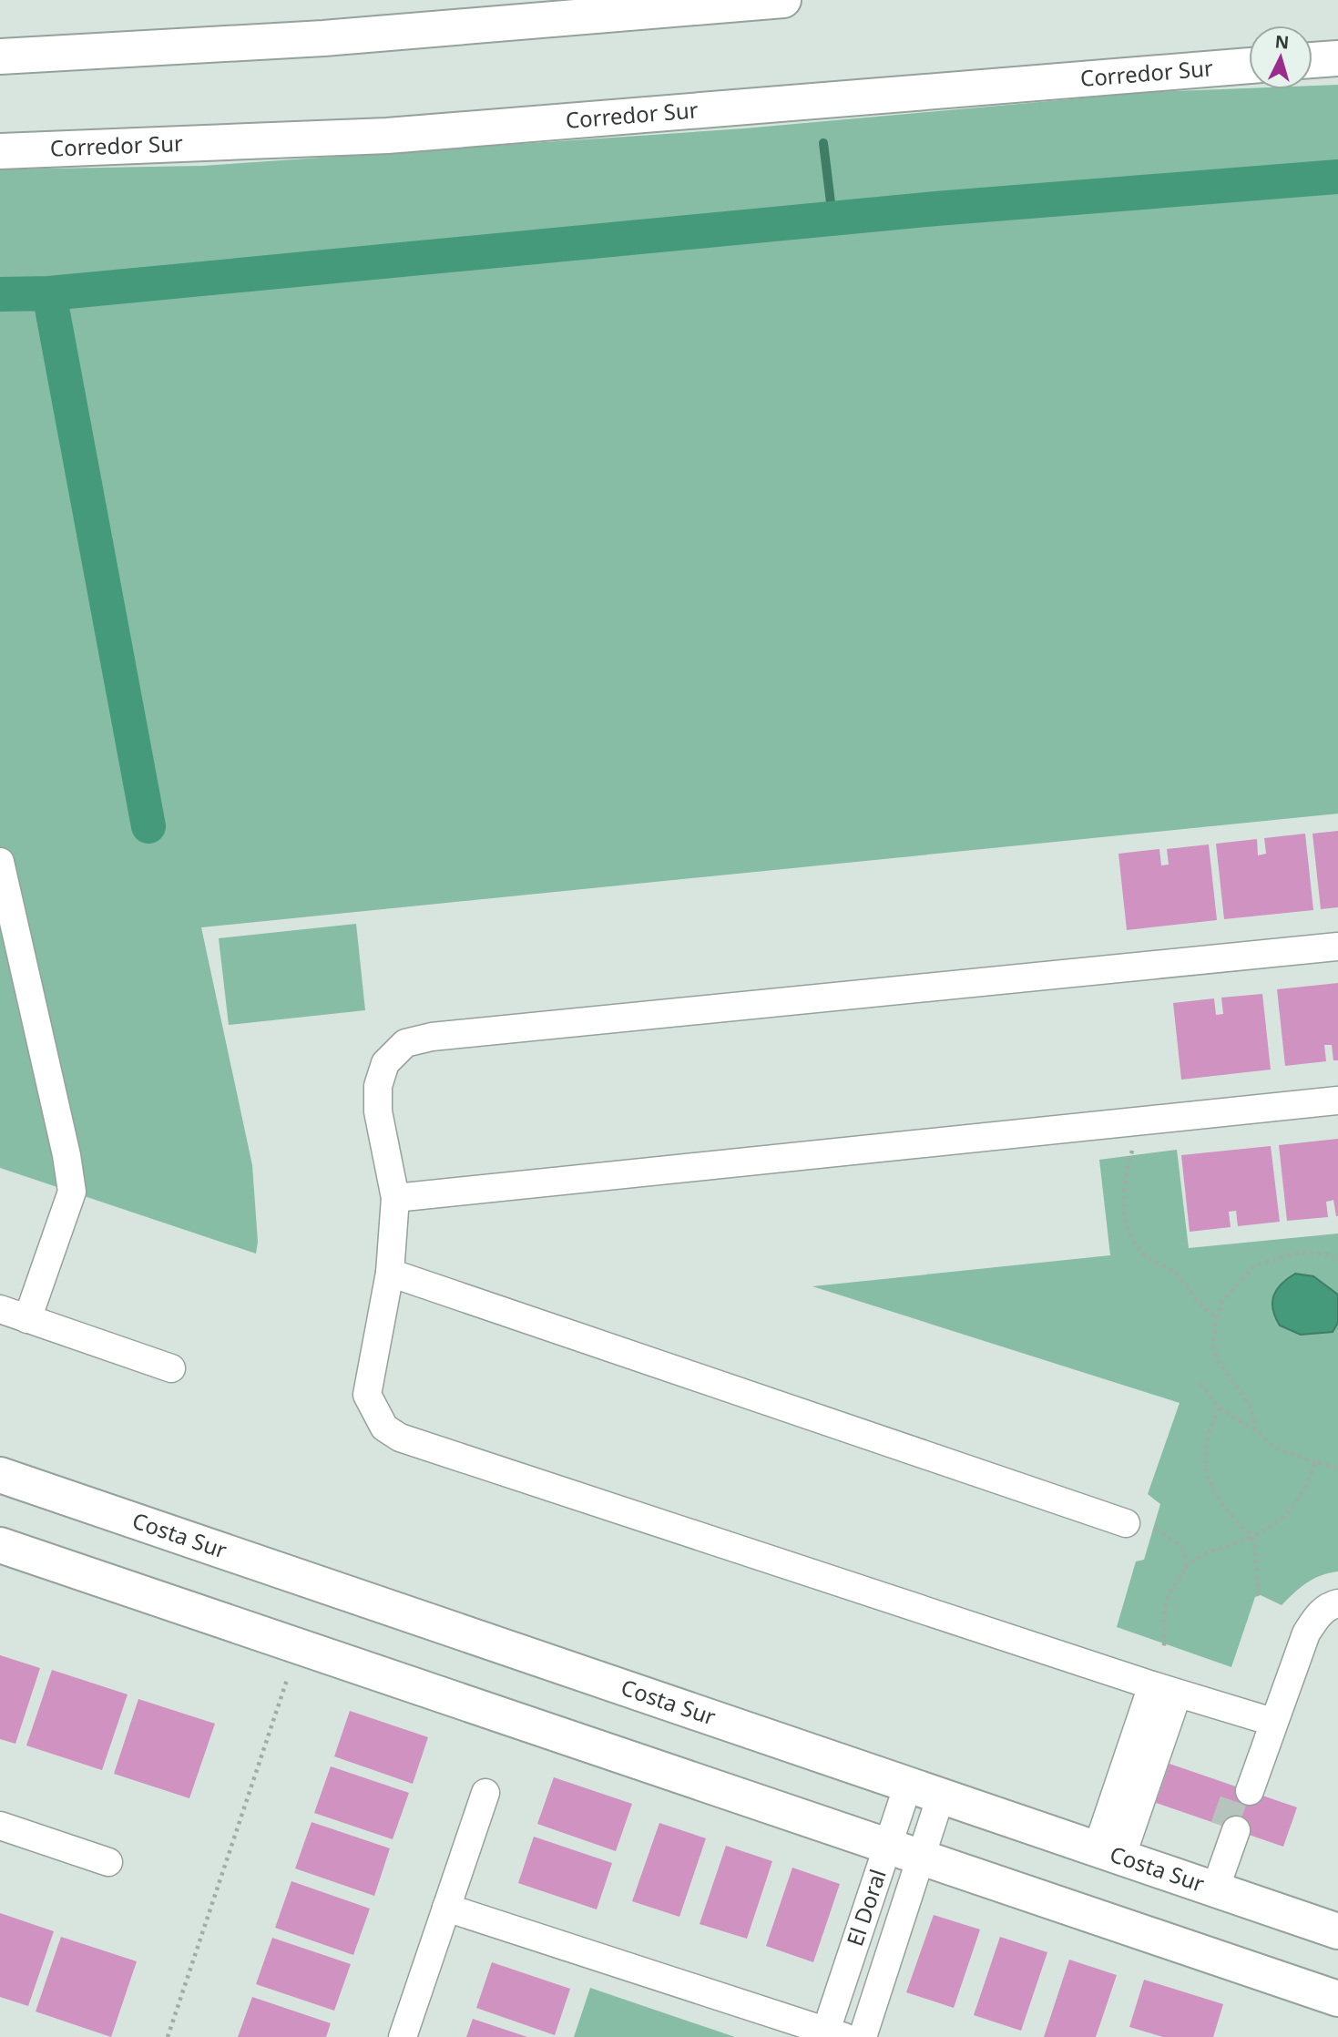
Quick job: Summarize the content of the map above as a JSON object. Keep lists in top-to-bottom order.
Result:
{
  "streets": {
    "main road": ["Corredor Sur", "Costa Sur"],
    "street": ["El Doral"]
  },
  "crossings": [
    ["Costa Sur", "El Doral"]
  ],
  "north": "top"
}
